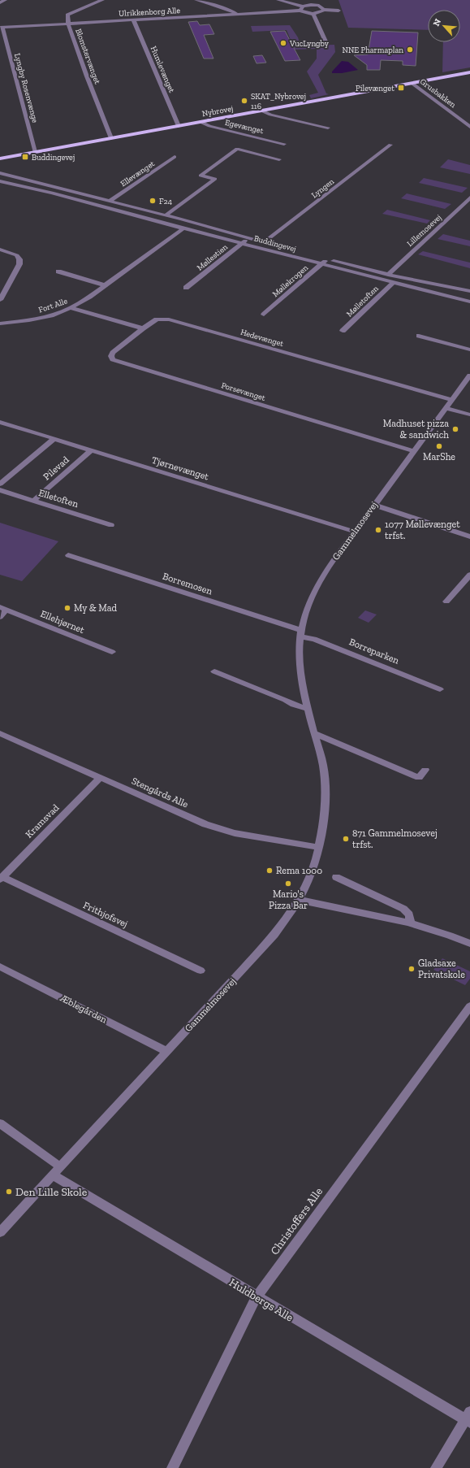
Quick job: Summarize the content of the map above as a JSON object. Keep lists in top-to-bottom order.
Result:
{
  "streets": {
    "main road": ["Nybrovej"],
    "street": [
      "Ulrikkenborg Alle",
      "Blomstervænget",
      "Humlevænget",
      "Lyngby Rosenvænge",
      "Grusbakken",
      "Egevænget",
      "Ellevænget",
      "Lyngen",
      "Lillemosevej",
      "Buddingevej",
      "Møllestien",
      "Møllekrogen",
      "Mølletoften",
      "Fort Alle",
      "Hedevænget",
      "Porsevænget",
      "Pilevad",
      "Tjørnevænget",
      "Elletoften",
      "Gammelmosevej",
      "Borremosen",
      "Ellehjørnet",
      "Borreparken",
      "Stengårds Alle",
      "Kramsvad",
      "Frithjofsvej",
      "Æblegården",
      "Christoffers Alle",
      "Huldbergs Alle"
    ]
  },
  "crossings": [
    ["Ulrikkenborg Alle", "Blomstervænget"],
    ["Ulrikkenborg Alle", "Humlevænget"],
    ["Ulrikkenborg Alle", "Lyngby Rosenvænge"],
    ["Blomstervænget", "Nybrovej"],
    ["Humlevænget", "Nybrovej"],
    ["Lyngby Rosenvænge", "Nybrovej"],
    ["Grusbakken", "Nybrovej"],
    ["Nybrovej", "Egevænget"],
    ["Ellevænget", "Buddingevej"],
    ["Lyngen", "Buddingevej"],
    ["Lillemosevej", "Buddingevej"],
    ["Buddingevej", "Møllestien"],
    ["Buddingevej", "Møllekrogen"],
    ["Buddingevej", "Mølletoften"],
    ["Buddingevej", "Fort Alle"],
    ["Hedevænget", "Porsevænget"],
    ["Hedevænget", "Gammelmosevej"],
    ["Porsevænget", "Gammelmosevej"],
    ["Pilevad", "Tjørnevænget"],
    ["Pilevad", "Elletoften"],
    ["Tjørnevænget", "Gammelmosevej"],
    ["Gammelmosevej", "Borremosen"],
    ["Gammelmosevej", "Borreparken"],
    ["Gammelmosevej", "Stengårds Alle"],
    ["Gammelmosevej", "Æblegården"],
    ["Gammelmosevej", "Huldbergs Alle"],
    ["Borremosen", "Borreparken"],
    ["Stengårds Alle", "Kramsvad"],
    ["Kramsvad", "Frithjofsvej"],
    ["Christoffers Alle", "Huldbergs Alle"]
  ],
  "places": {
    "other": [
      "VucLyngby",
      "NNE Pharmaplan",
      "SKAT_Nybrovej 116",
      "F24",
      "Madhuset pizza & sandwich",
      "MarShe",
      "1077 Møllevænget trfst.",
      "My & Mad",
      "871 Gammelmosevej trfst.",
      "Rema 1000",
      "Mario's Pizza Bar",
      "Gladsaxe Privatskole",
      "Den Lille Skole"
    ],
    "transit": ["Pilevænget", "Buddingevej"]
  },
  "north": "top left"
}
